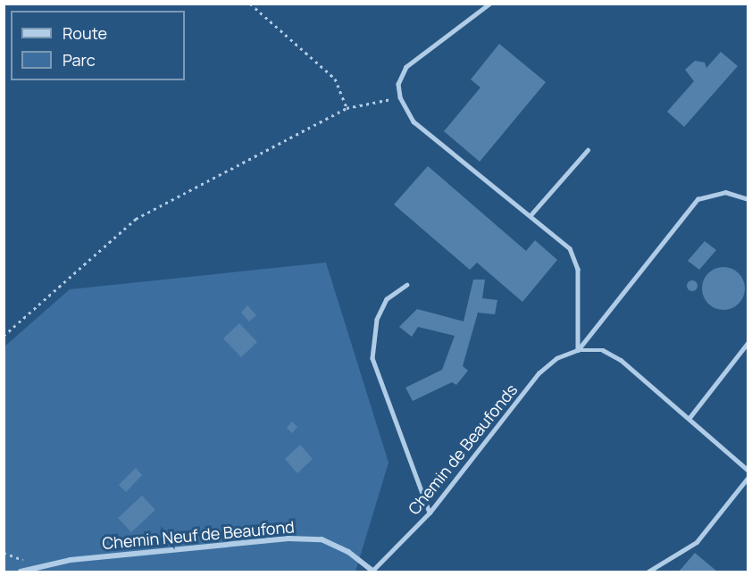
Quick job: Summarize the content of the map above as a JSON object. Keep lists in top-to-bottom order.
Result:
{
  "streets": {
    "street": ["Chemin Neuf de Beaufond"],
    "lane": ["Chemin de Beaufonds"]
  },
  "crossings": [
    ["Chemin de Beaufonds", "Chemin Neuf de Beaufond"]
  ],
  "legend": ["Route", "Parc"]
}
